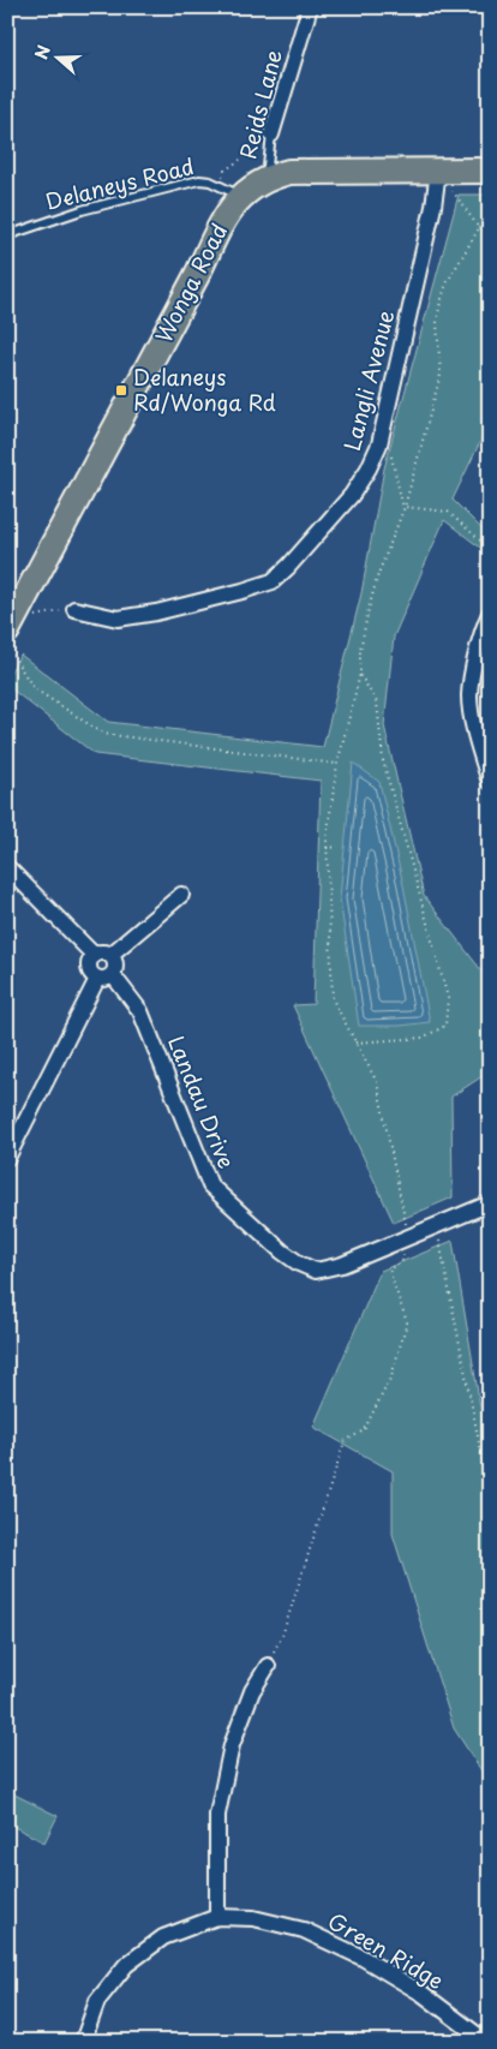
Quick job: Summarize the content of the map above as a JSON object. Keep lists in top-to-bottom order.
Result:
{
  "streets": {
    "main road": ["Wonga Road"],
    "street": [
      "Reids Lane",
      "Langli Avenue",
      "Landau Drive",
      "Green Ridge"
    ],
    "lane": ["Delaneys Road"]
  },
  "crossings": [
    ["Reids Lane", "Wonga Road"],
    ["Delaneys Road", "Wonga Road"],
    ["Wonga Road", "Langli Avenue"]
  ],
  "places": {
    "transit": ["Delaneys Rd/Wonga Rd"]
  },
  "north": "left"
}
